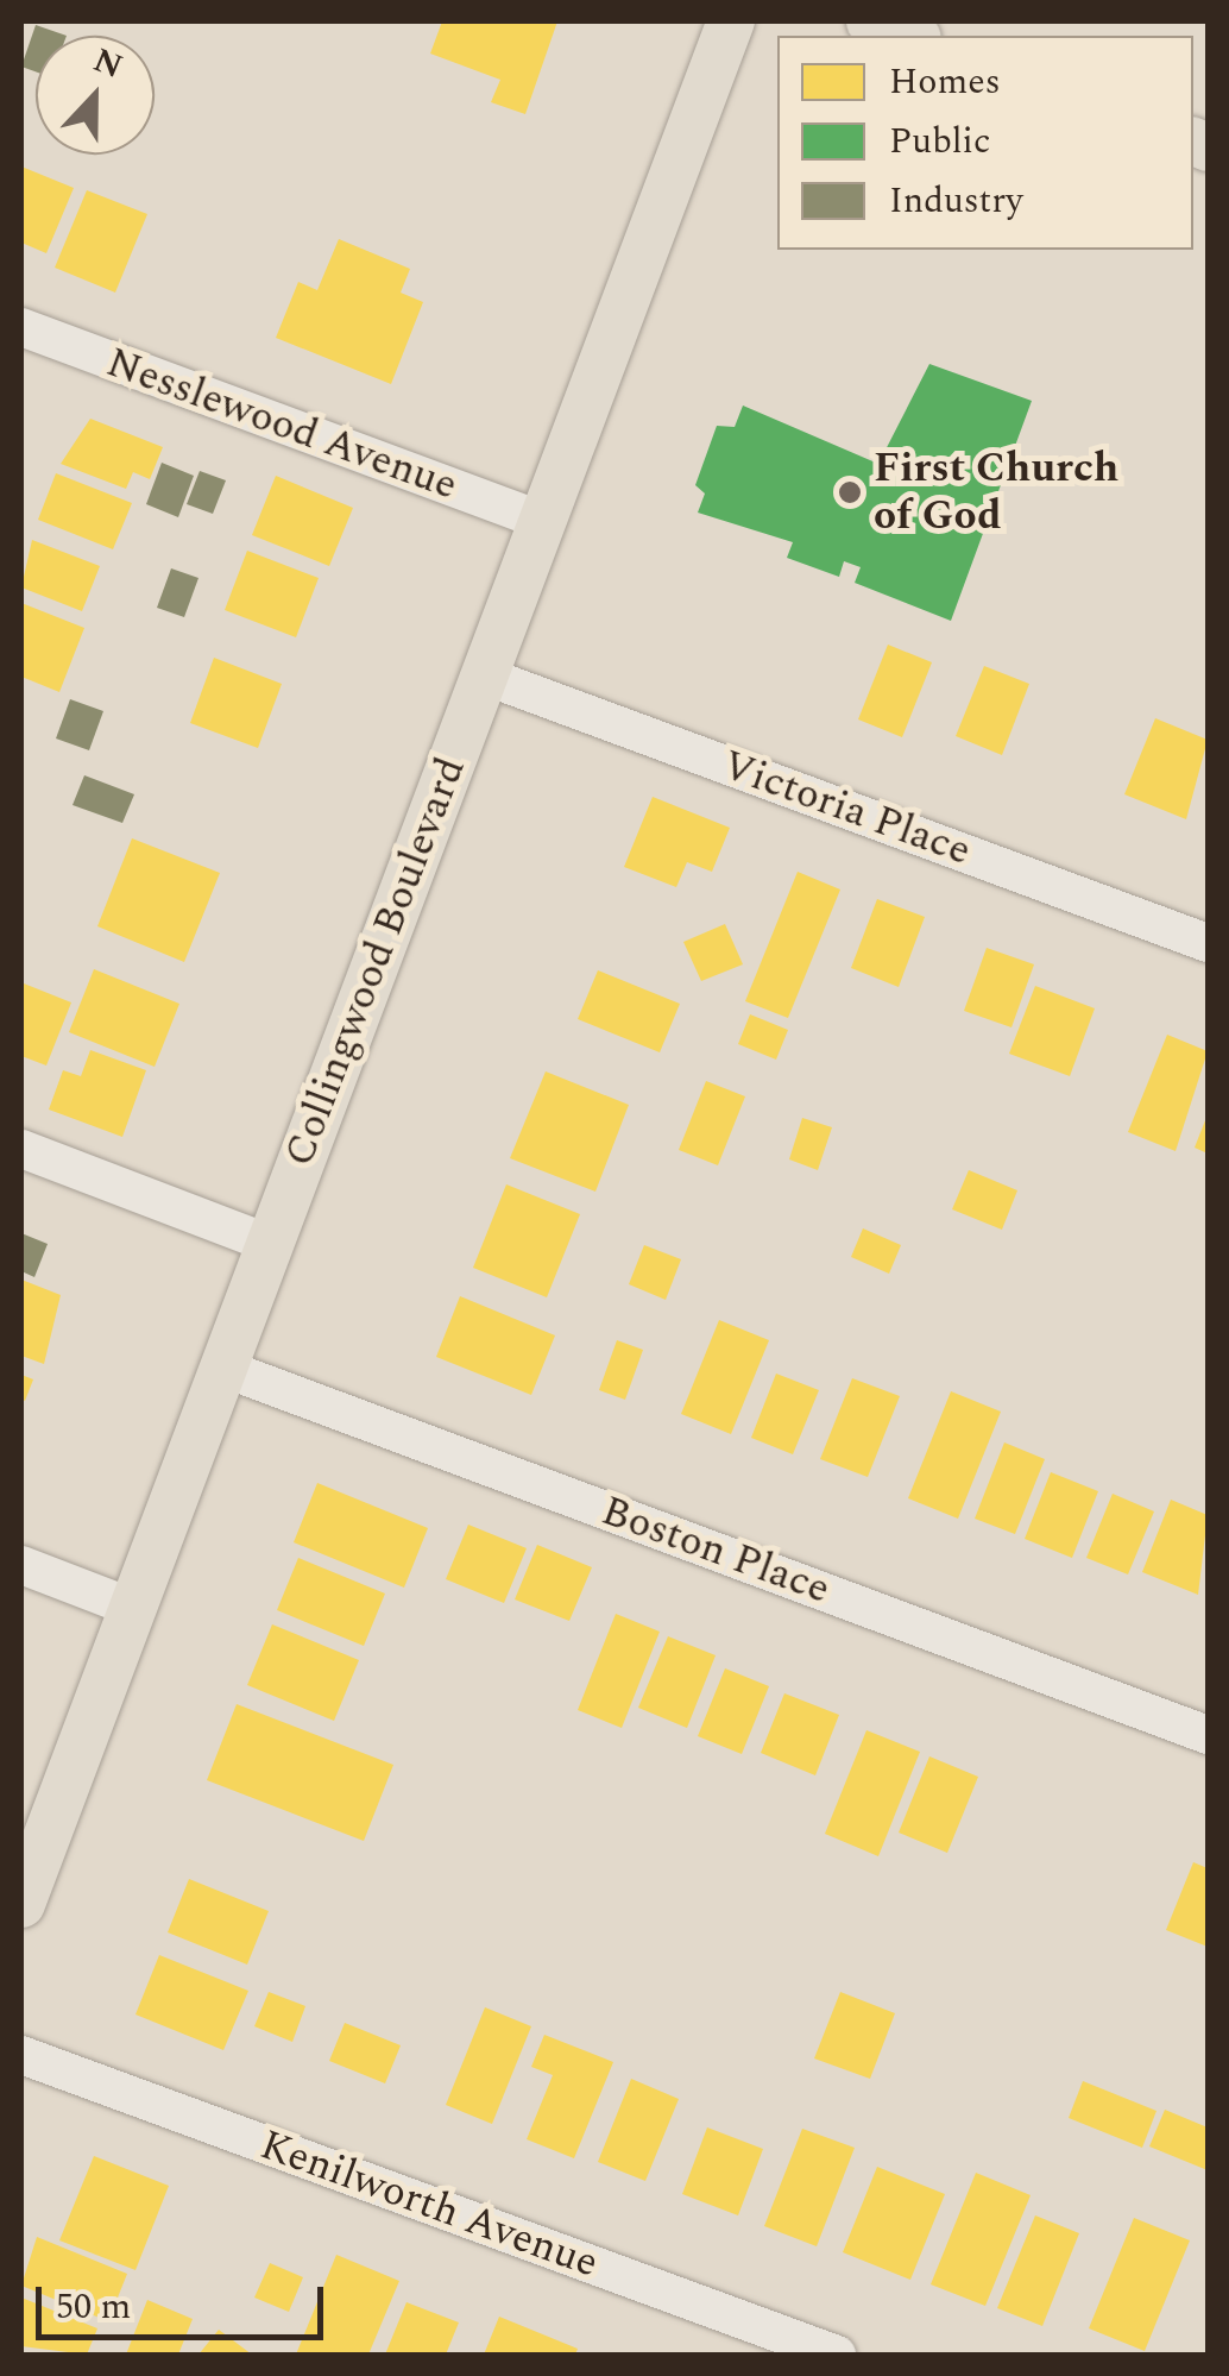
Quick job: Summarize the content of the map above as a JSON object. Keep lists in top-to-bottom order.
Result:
{
  "streets": {
    "main road": ["Collingwood Boulevard"],
    "street": [
      "Nesslewood Avenue",
      "Victoria Place",
      "Boston Place",
      "Kenilworth Avenue"
    ]
  },
  "crossings": [
    ["Nesslewood Avenue", "Collingwood Boulevard"],
    ["Victoria Place", "Collingwood Boulevard"],
    ["Collingwood Boulevard", "Boston Place"]
  ],
  "places": ["First Church of God"],
  "legend": ["Homes", "Public", "Industry"],
  "scale_bar": "50 m",
  "north": "top"
}
